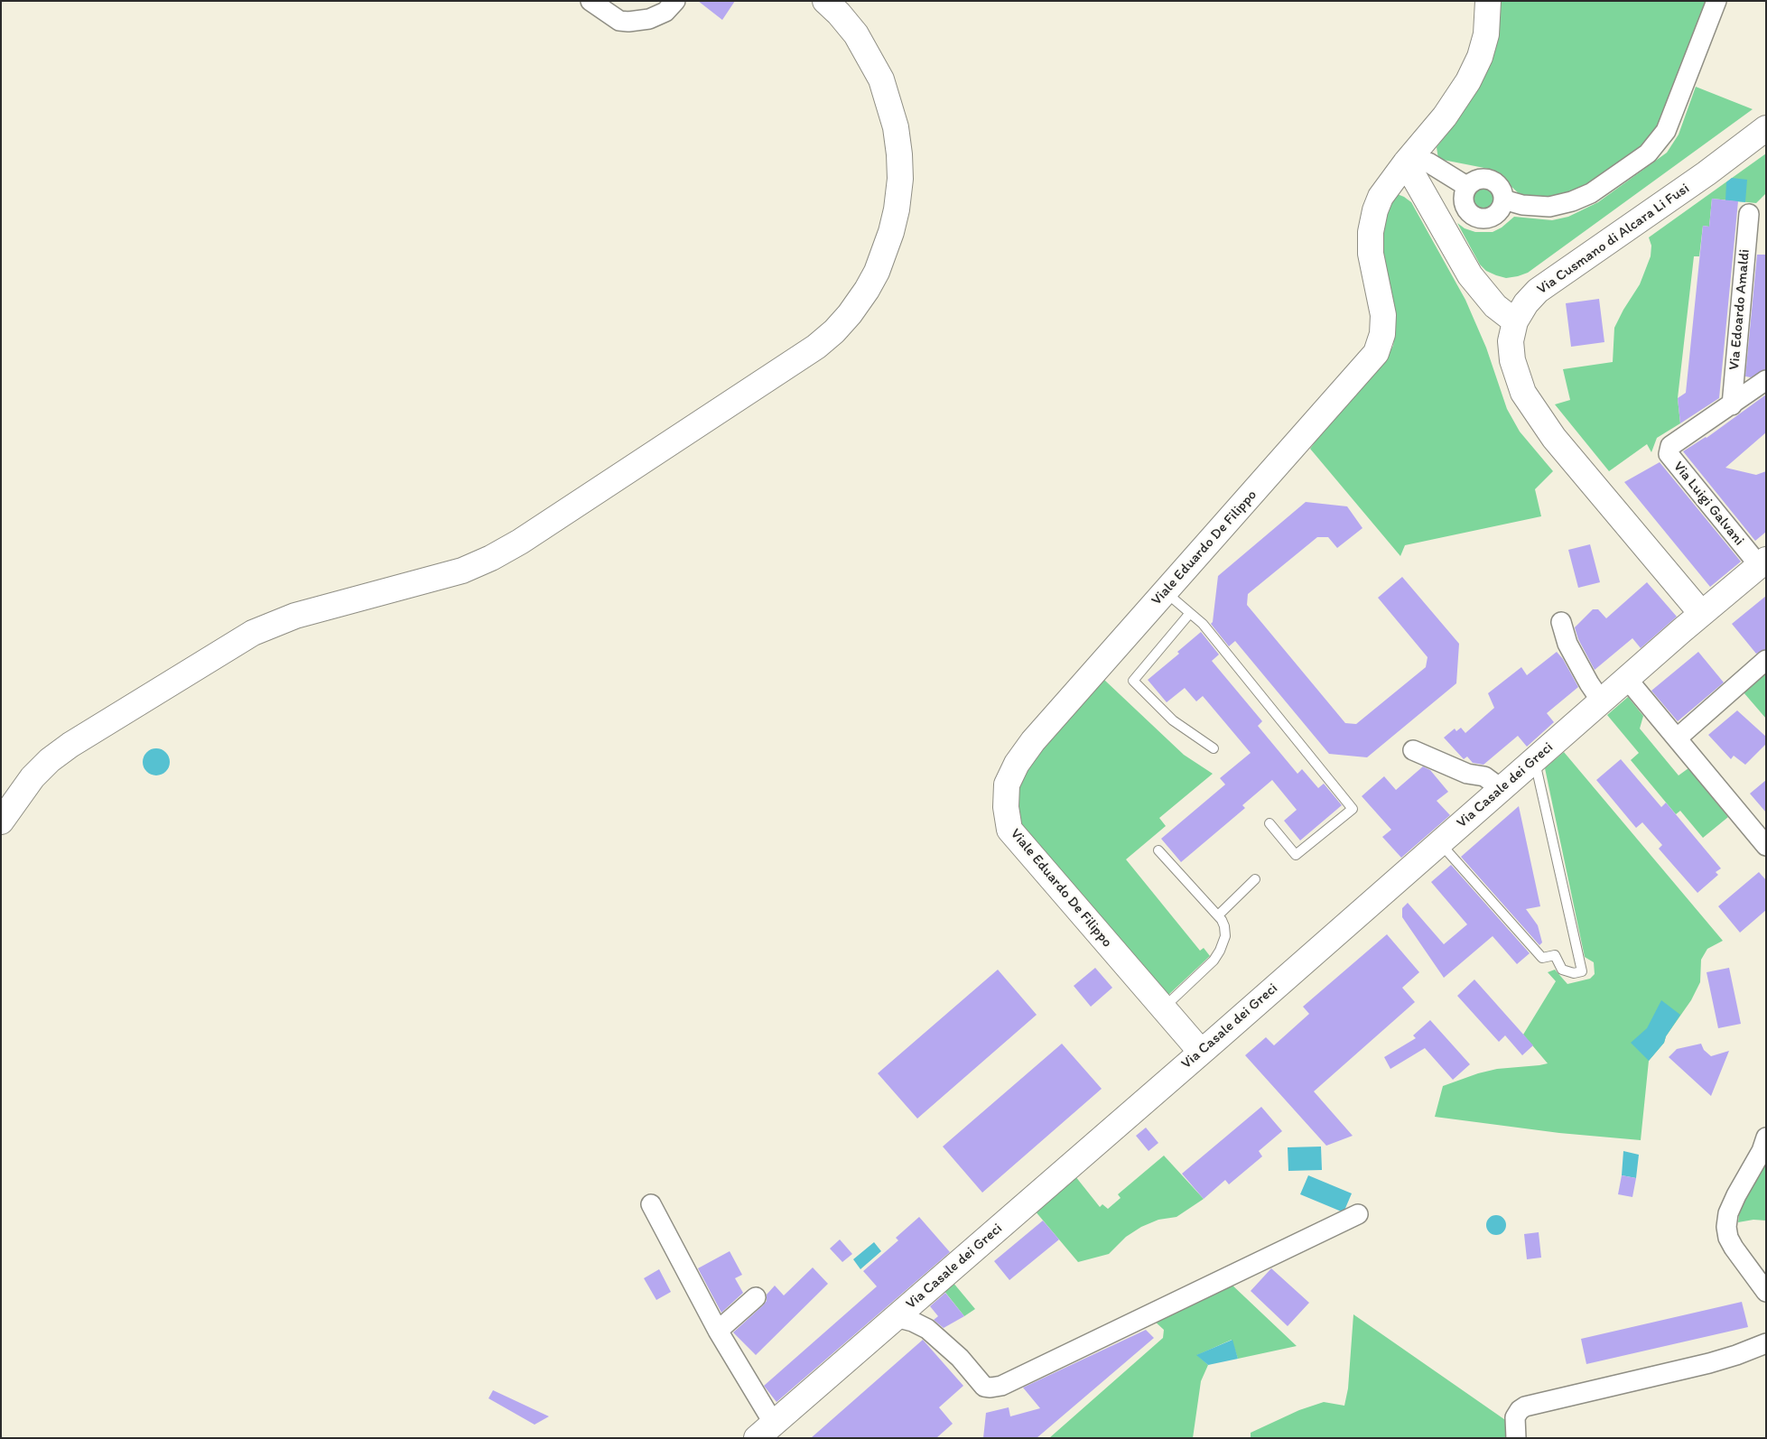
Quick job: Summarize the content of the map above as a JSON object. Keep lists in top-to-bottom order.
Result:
{
  "streets": {
    "street": [
      "Via Cusmano di Alcara Li Fusi",
      "Via Edoardo Amaldi",
      "Via Luigi Galvani",
      "Viale Eduardo De Filippo",
      "Via Casale dei Greci"
    ]
  },
  "crossings": [
    ["Via Cusmano di Alcara Li Fusi", "Via Casale dei Greci"],
    ["Via Edoardo Amaldi", "Via Luigi Galvani"],
    ["Via Luigi Galvani", "Via Casale dei Greci"],
    ["Viale Eduardo De Filippo", "Via Casale dei Greci"]
  ]
}
